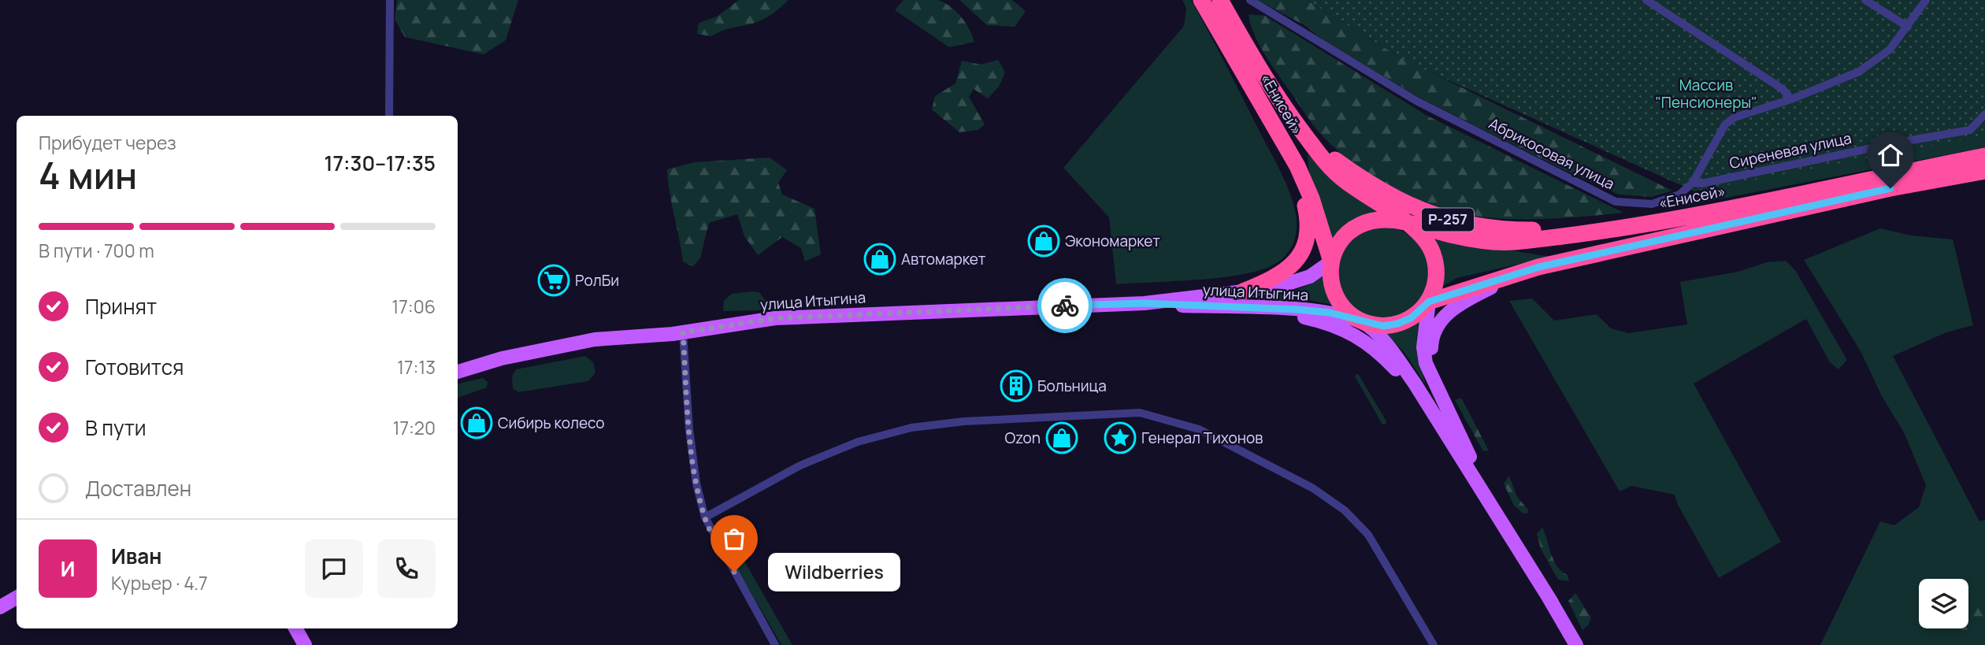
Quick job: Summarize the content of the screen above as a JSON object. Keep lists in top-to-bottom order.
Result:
{
  "streets": {
    "highway": ["«Енисей»", "Р-257"],
    "main road": ["улица Итыгина"],
    "street": ["Сиреневая улица", "Абрикосовая улица"]
  },
  "crossings": [
    ["«Енисей»", "Р-257"],
    ["«Енисей»", "улица Итыгина"],
    ["Сиреневая улица", "Абрикосовая улица"],
    ["Р-257", "улица Итыгина"]
  ],
  "parks": ["Массив \"Пенсионеры\""],
  "places": {
    "shop": [
      "Экономаркет",
      "Автомаркет",
      "Сибирь колесо",
      "Ozon"
    ],
    "supermarket": ["РолБи"],
    "building": ["Больница"],
    "place": ["Генерал Тихонов"],
    "other": ["Wildberries"]
  },
  "page": {
    "heading": ["4 мин", "Прибудет через", "17:30–17:35"],
    "panel": ["Иван", "Курьер · 4.7"],
    "bar": "В пути · 700 m",
    "list": [
      ["Принят", "17:06"],
      ["Готовится", "17:13"],
      ["В пути", "17:20"],
      "Доставлен"
    ],
    "round": "И",
    "bubble": "Wildberries"
  }
}
